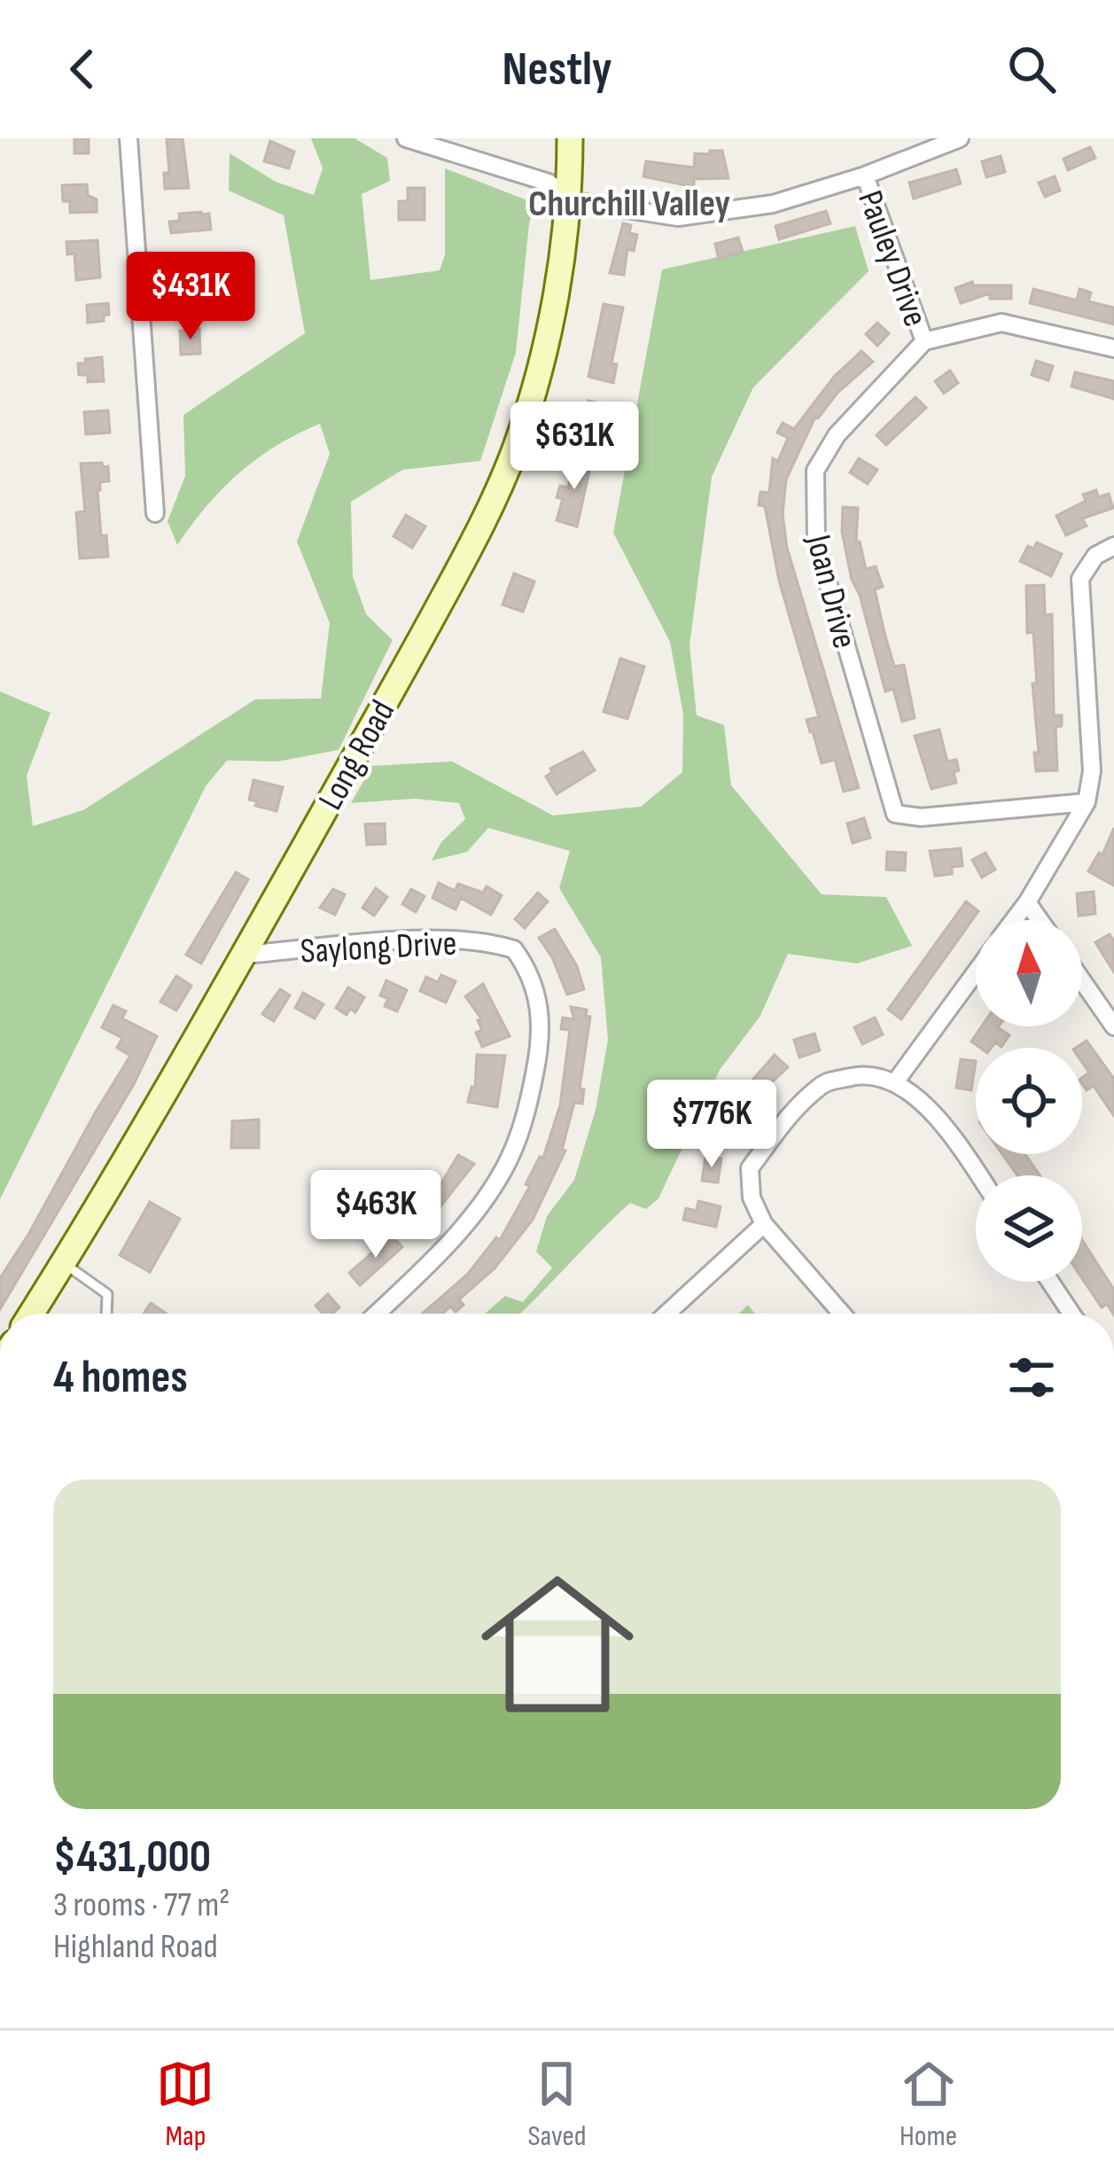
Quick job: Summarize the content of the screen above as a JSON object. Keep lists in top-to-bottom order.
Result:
{
  "streets": {
    "street": [
      "Pauley Drive",
      "Joan Drive",
      "Long Road",
      "Saylong Drive"
    ]
  },
  "crossings": [
    ["Pauley Drive", "Joan Drive"],
    ["Long Road", "Saylong Drive"]
  ],
  "districts": ["Churchill Valley"],
  "north": "top",
  "page": {
    "header": "Nestly",
    "price": [
      "$431K",
      "$631K",
      "$776K",
      "$463K"
    ],
    "heading": "4 homes",
    "list": [
      {
        "name": "$431,000",
        "note": "3 rooms · 77 m² · Highland Road"
      }
    ],
    "tabs": ["Map", "Saved", "Home"]
  }
}
